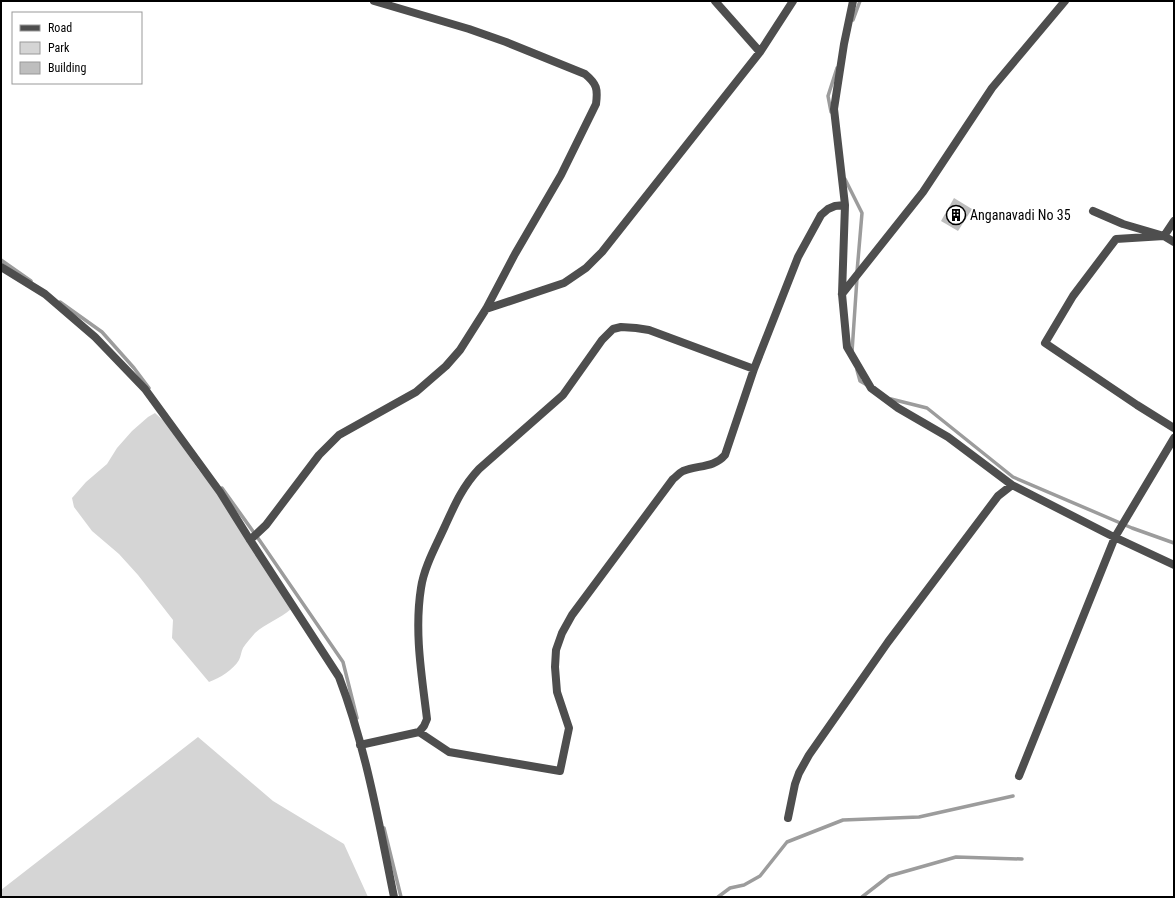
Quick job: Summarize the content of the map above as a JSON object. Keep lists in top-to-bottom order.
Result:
{
  "places": {
    "building": ["Anganavadi No 35"]
  },
  "legend": ["Road", "Park", "Building"]
}
